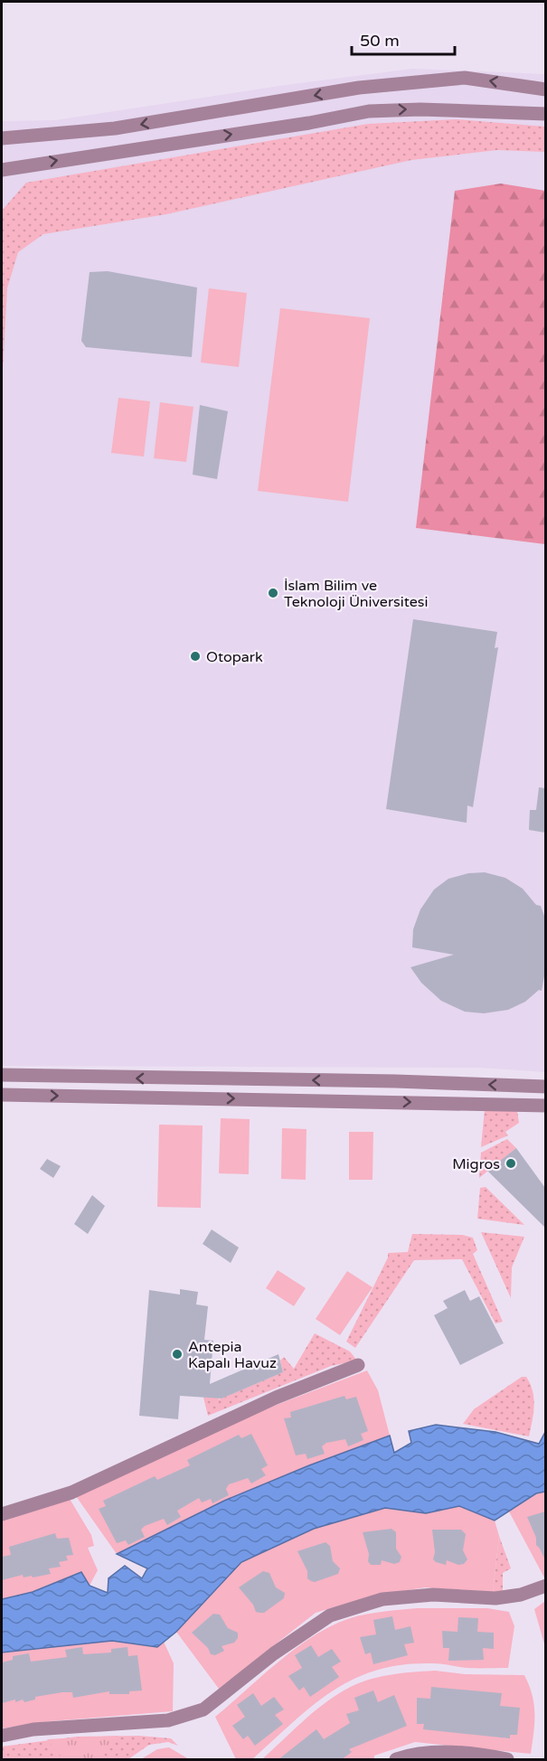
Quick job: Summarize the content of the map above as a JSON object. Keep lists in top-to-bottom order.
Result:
{
  "places": [
    "İslam Bilim ve Teknoloji Üniversitesi",
    "Otopark",
    "Migros",
    "Antepia Kapalı Havuz"
  ],
  "scale_bar": "50 m"
}
